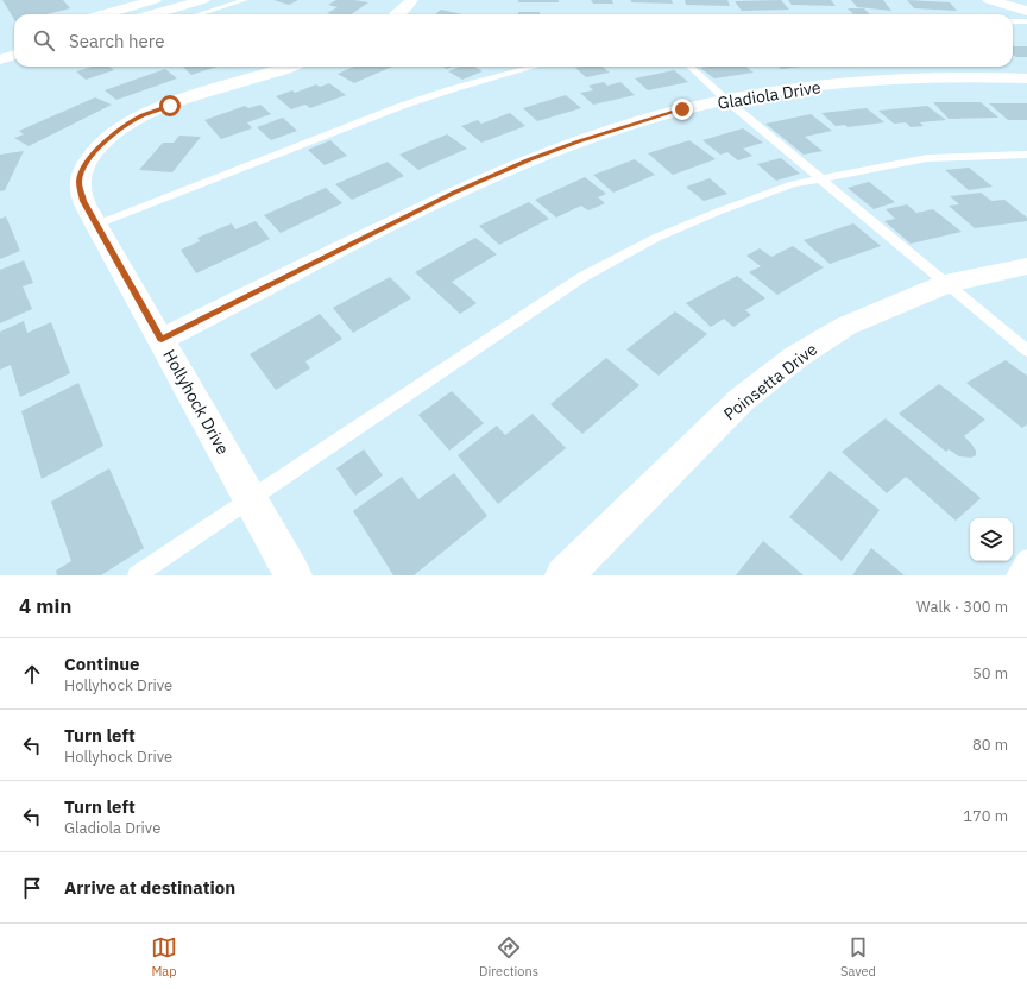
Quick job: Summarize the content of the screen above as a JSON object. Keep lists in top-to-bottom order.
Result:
{
  "streets": {
    "street": ["Gladiola Drive", "Poinsetta Drive", "Hollyhock Drive"]
  },
  "crossings": [
    ["Gladiola Drive", "Hollyhock Drive"]
  ],
  "page": {
    "search": "Search here",
    "heading": ["4 min", "Walk · 300 m"],
    "list": [
      ["Continue", "Hollyhock Drive", "50 m"],
      ["Turn left", "Hollyhock Drive", "80 m"],
      ["Turn left", "Gladiola Drive", "170 m"],
      "Arrive at destination"
    ],
    "nav": ["Map", "Directions", "Saved"]
  }
}
